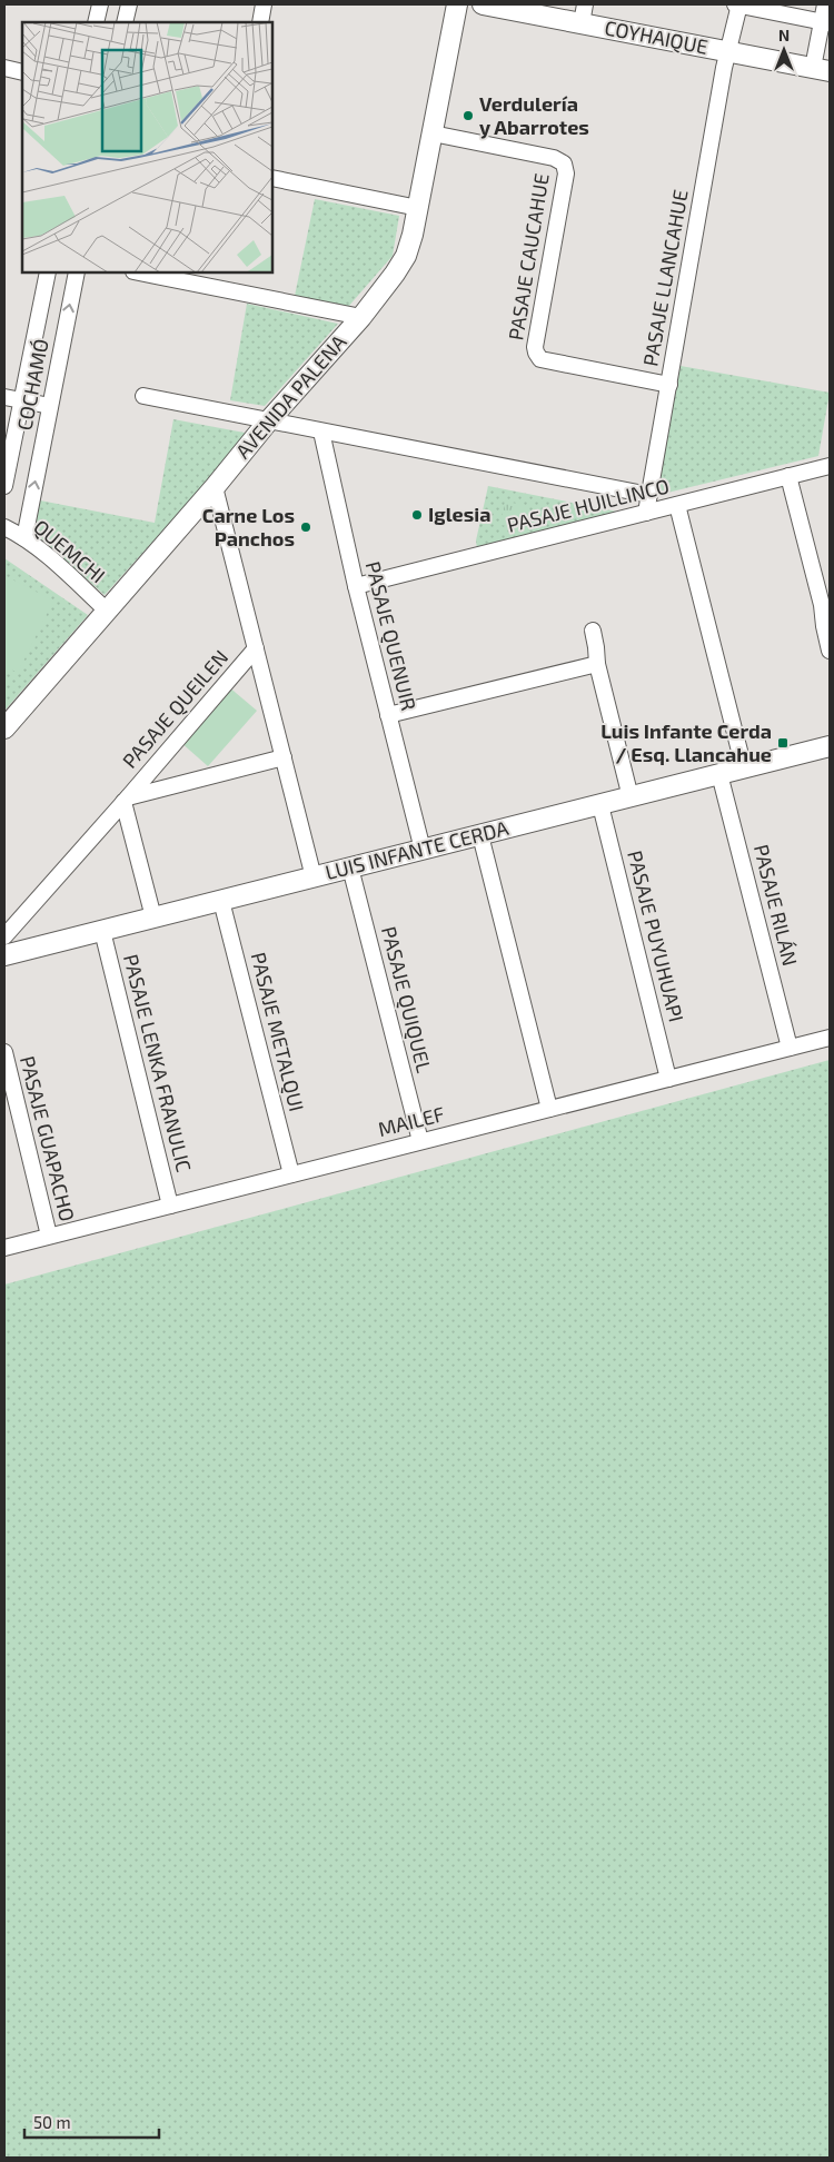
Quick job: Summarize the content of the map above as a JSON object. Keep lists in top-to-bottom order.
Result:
{
  "streets": {
    "street": [
      "COYHAIQUE",
      "PASAJE CAUCAHUE",
      "PASAJE LLANCAHUE",
      "COCHAMÓ",
      "AVENIDA PALENA",
      "PASAJE HUILLINCO",
      "QUEMCHI",
      "PASAJE QUENUIR",
      "PASAJE QUEILEN",
      "LUIS INFANTE CERDA",
      "PASAJE RILÁN",
      "PASAJE PUYUHUAPI",
      "PASAJE QUIQUEL",
      "PASAJE METALQUI",
      "PASAJE LENKA FRANULIC",
      "MAILEF",
      "PASAJE GUAPACHO"
    ]
  },
  "crossings": [
    ["COYHAIQUE", "PASAJE LLANCAHUE"],
    ["PASAJE CAUCAHUE", "PASAJE LLANCAHUE"],
    ["PASAJE CAUCAHUE", "AVENIDA PALENA"],
    ["PASAJE LLANCAHUE", "PASAJE HUILLINCO"],
    ["COCHAMÓ", "QUEMCHI"],
    ["AVENIDA PALENA", "PASAJE HUILLINCO"],
    ["AVENIDA PALENA", "QUEMCHI"],
    ["AVENIDA PALENA", "PASAJE QUEILEN"],
    ["PASAJE HUILLINCO", "PASAJE QUENUIR"],
    ["PASAJE QUENUIR", "LUIS INFANTE CERDA"],
    ["PASAJE QUEILEN", "LUIS INFANTE CERDA"],
    ["LUIS INFANTE CERDA", "PASAJE RILÁN"],
    ["LUIS INFANTE CERDA", "PASAJE PUYUHUAPI"],
    ["LUIS INFANTE CERDA", "PASAJE QUIQUEL"],
    ["LUIS INFANTE CERDA", "PASAJE METALQUI"],
    ["LUIS INFANTE CERDA", "PASAJE LENKA FRANULIC"],
    ["PASAJE RILÁN", "MAILEF"],
    ["PASAJE PUYUHUAPI", "MAILEF"],
    ["PASAJE QUIQUEL", "MAILEF"],
    ["PASAJE METALQUI", "MAILEF"],
    ["PASAJE LENKA FRANULIC", "MAILEF"],
    ["MAILEF", "PASAJE GUAPACHO"]
  ],
  "places": {
    "other": ["Verdulería y Abarrotes", "Iglesia", "Carne Los Panchos"],
    "transit": ["Luis Infante Cerda / Esq. Llancahue"]
  },
  "scale_bar": "50 m",
  "north": "top"
}
